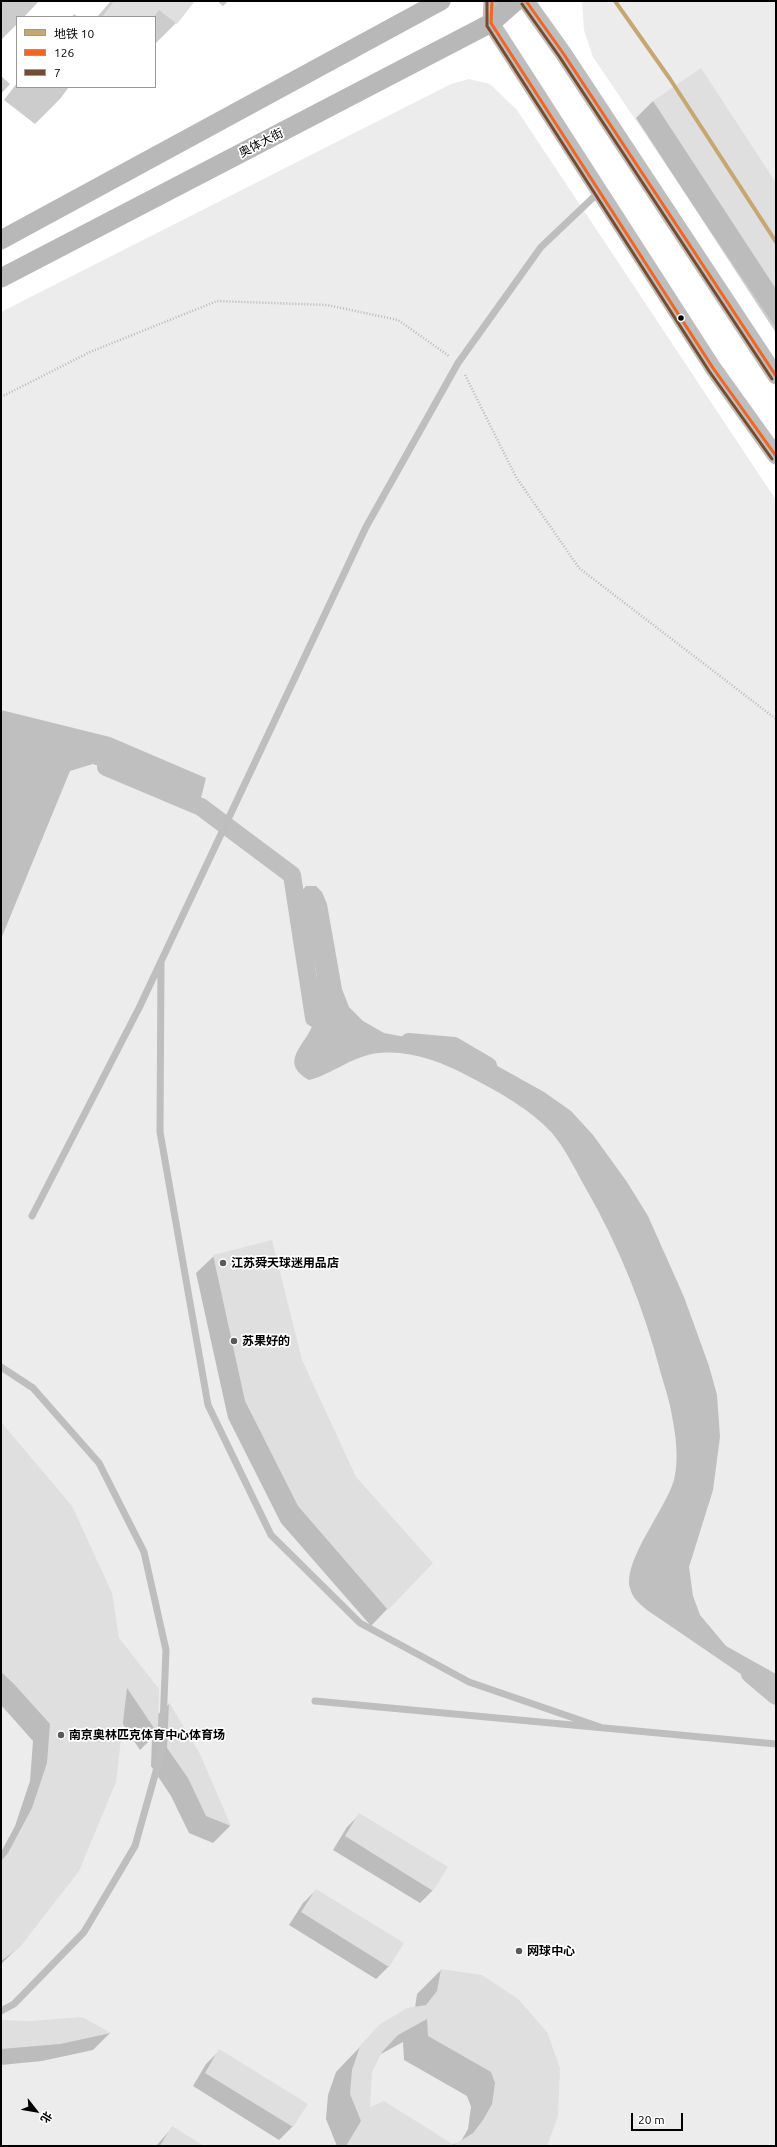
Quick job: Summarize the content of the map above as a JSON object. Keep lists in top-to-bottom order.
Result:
{
  "streets": {
    "main road": ["奥体大街"]
  },
  "places": [
    "江苏舜天球迷用品店",
    "苏果好的",
    "南京奥林匹克体育中心体育场",
    "网球中心"
  ],
  "lines": ["metro line 10", "transit line 126", "transit line 7"],
  "legend": ["地铁 10", "126", "7"],
  "scale_bar": "20 m",
  "north": "bottom right"
}
